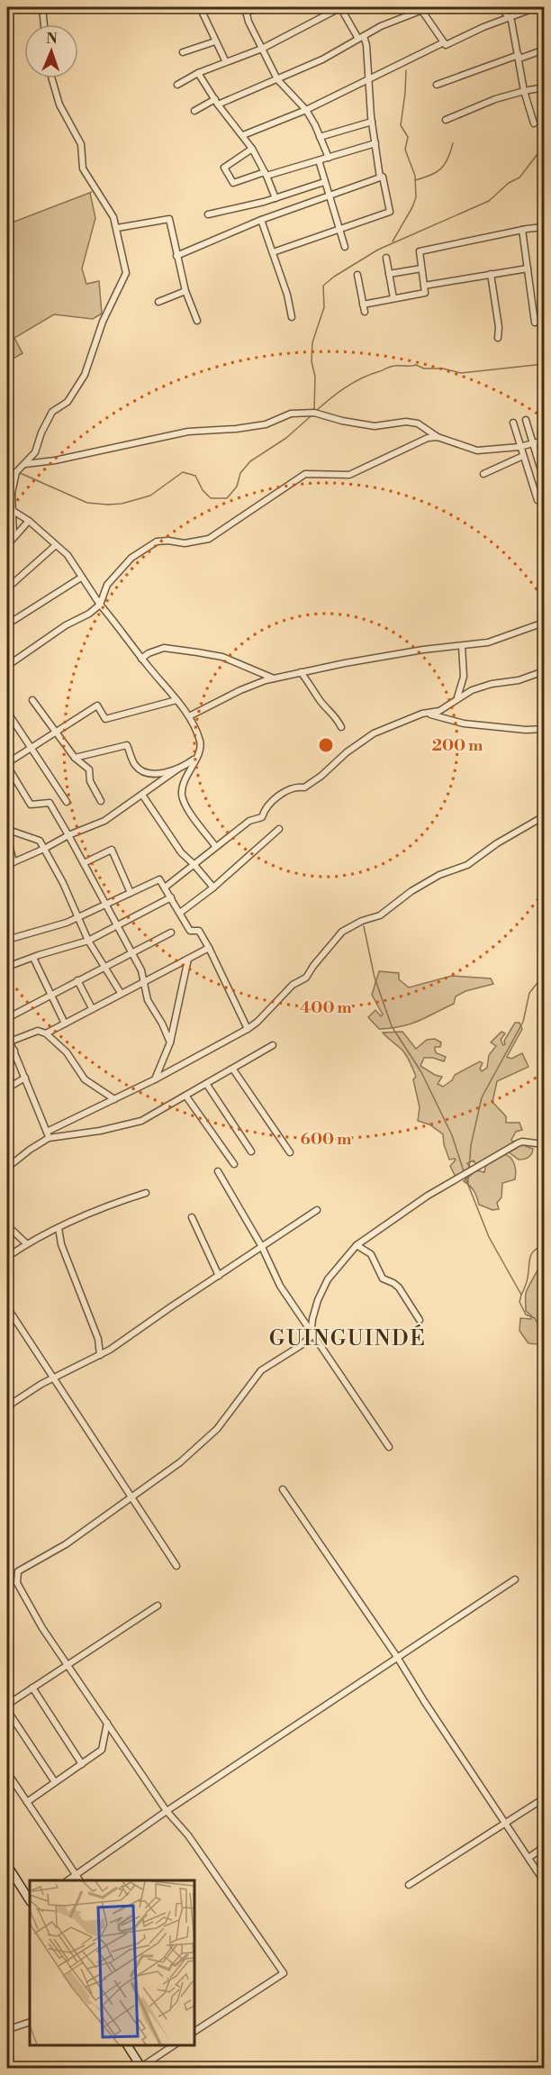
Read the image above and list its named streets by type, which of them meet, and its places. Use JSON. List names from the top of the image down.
{
  "districts": ["GUINGUINDÉ"],
  "north": "top",
  "rings": ["200 m", "400 m", "600 m"]
}
